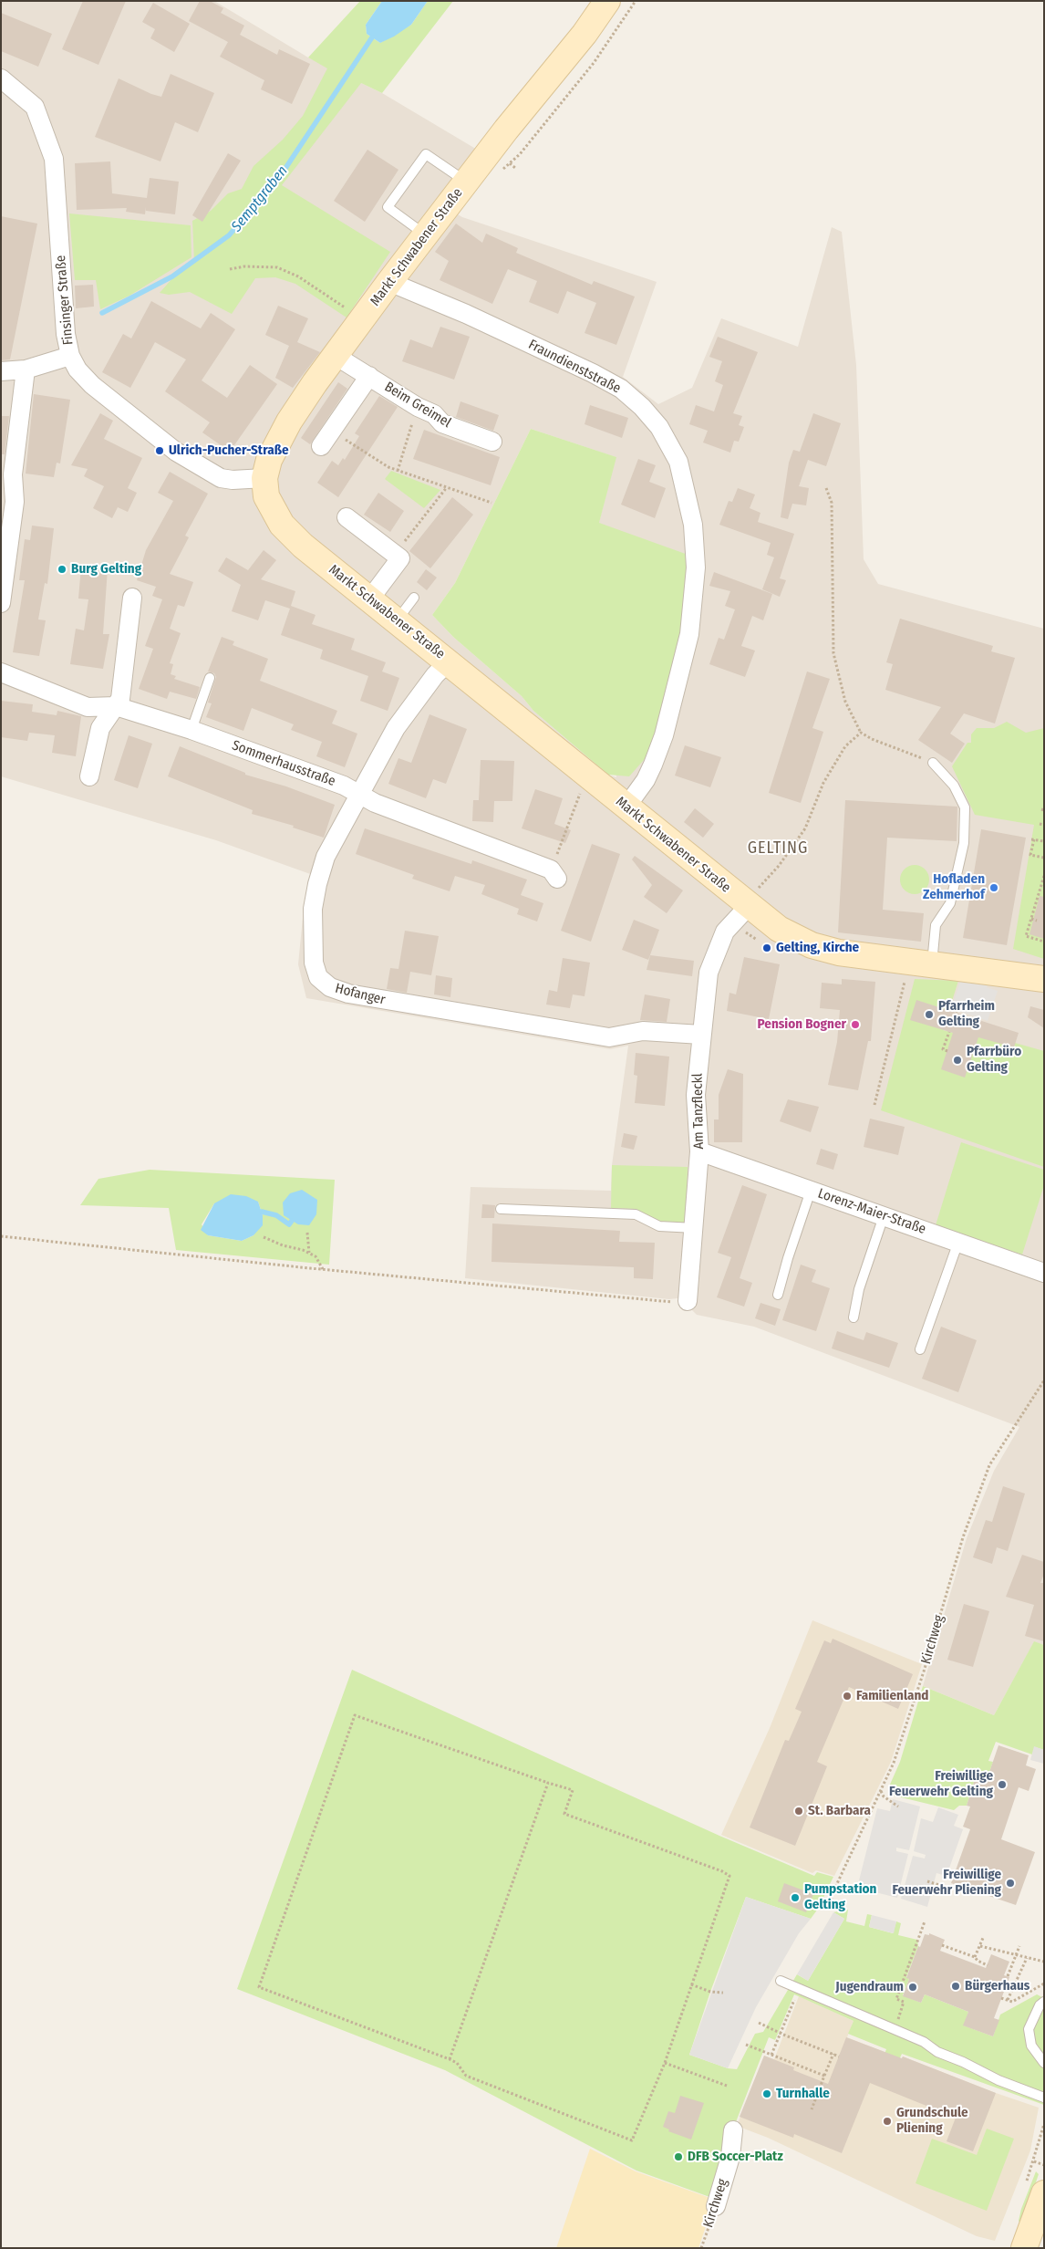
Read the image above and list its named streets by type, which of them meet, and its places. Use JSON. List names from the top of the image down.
{
  "streets": {
    "main road": ["Markt Schwabener Straße"],
    "street": [
      "Finsinger Straße",
      "Fraundienststraße",
      "Beim Greimel",
      "Sommerhausstraße",
      "Hofanger",
      "Am Tanzfleckl",
      "Lorenz-Maier-Straße",
      "Kirchweg"
    ]
  },
  "crossings": [
    ["Markt Schwabener Straße", "Finsinger Straße"],
    ["Markt Schwabener Straße", "Fraundienststraße"],
    ["Markt Schwabener Straße", "Beim Greimel"],
    ["Markt Schwabener Straße", "Hofanger"],
    ["Markt Schwabener Straße", "Am Tanzfleckl"],
    ["Sommerhausstraße", "Hofanger"],
    ["Hofanger", "Am Tanzfleckl"],
    ["Am Tanzfleckl", "Lorenz-Maier-Straße"]
  ],
  "districts": ["GELTING"],
  "water": ["Semptgraben"],
  "places": [
    "Ulrich-Pucher-Straße",
    "Burg Gelting",
    "Hofladen Zehmerhof",
    "Gelting, Kirche",
    "Pfarrheim Gelting",
    "Pension Bogner",
    "Pfarrbüro Gelting",
    "Familienland",
    "Freiwillige Feuerwehr Gelting",
    "St. Barbara",
    "Freiwillige Feuerwehr Pliening",
    "Pumpstation Gelting",
    "Bürgerhaus",
    "Jugendraum",
    "Turnhalle",
    "Grundschule Pliening",
    "DFB Soccer-Platz"
  ]
}
